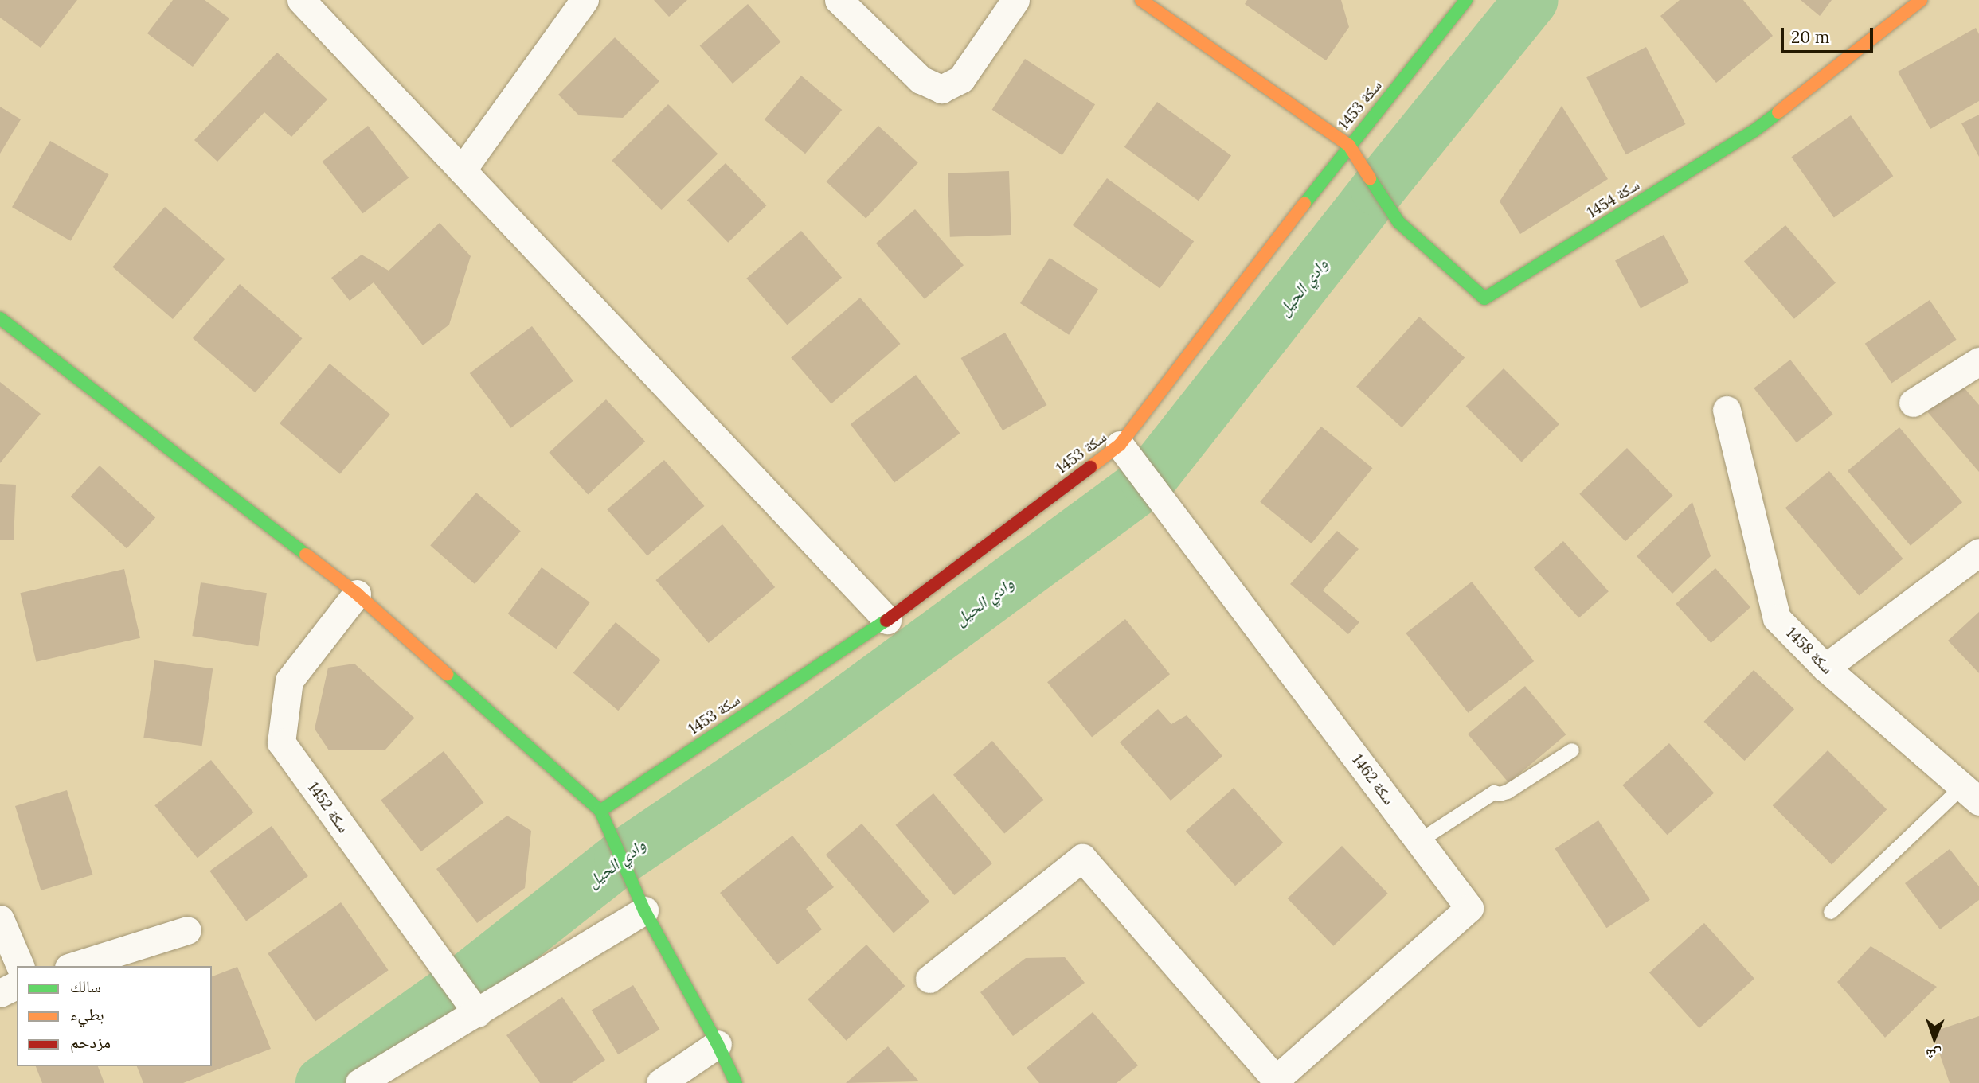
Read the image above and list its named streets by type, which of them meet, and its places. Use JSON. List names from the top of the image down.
{
  "streets": {
    "street": [
      "سكة 1453",
      "سكة 1454",
      "سكة 1458",
      "سكة 1462",
      "سكة 1452"
    ]
  },
  "crossings": [
    ["سكة 1453", "سكة 1454"],
    ["سكة 1453", "سكة 1462"]
  ],
  "water": ["وادي الحيل"],
  "legend": ["سالك", "بطيء", "مزدحم"],
  "scale_bar": "20 m",
  "north": "bottom"
}
